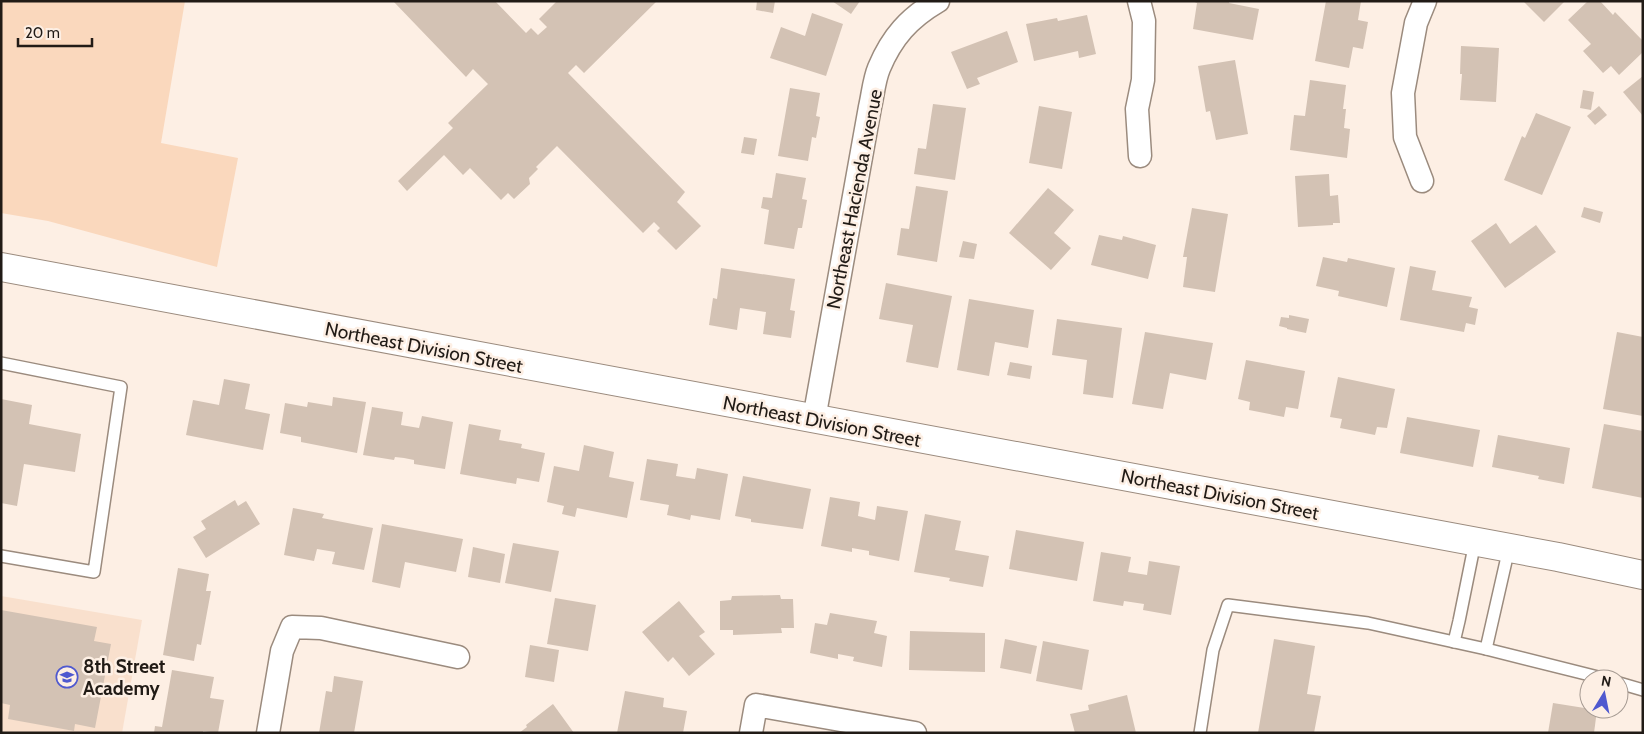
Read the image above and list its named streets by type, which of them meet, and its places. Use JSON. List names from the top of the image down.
{
  "streets": {
    "street": ["Northeast Hacienda Avenue", "Northeast Division Street"]
  },
  "crossings": [
    ["Northeast Hacienda Avenue", "Northeast Division Street"]
  ],
  "places": {
    "school or university": ["8th Street Academy"]
  },
  "scale_bar": "20 m",
  "north": "top"
}
